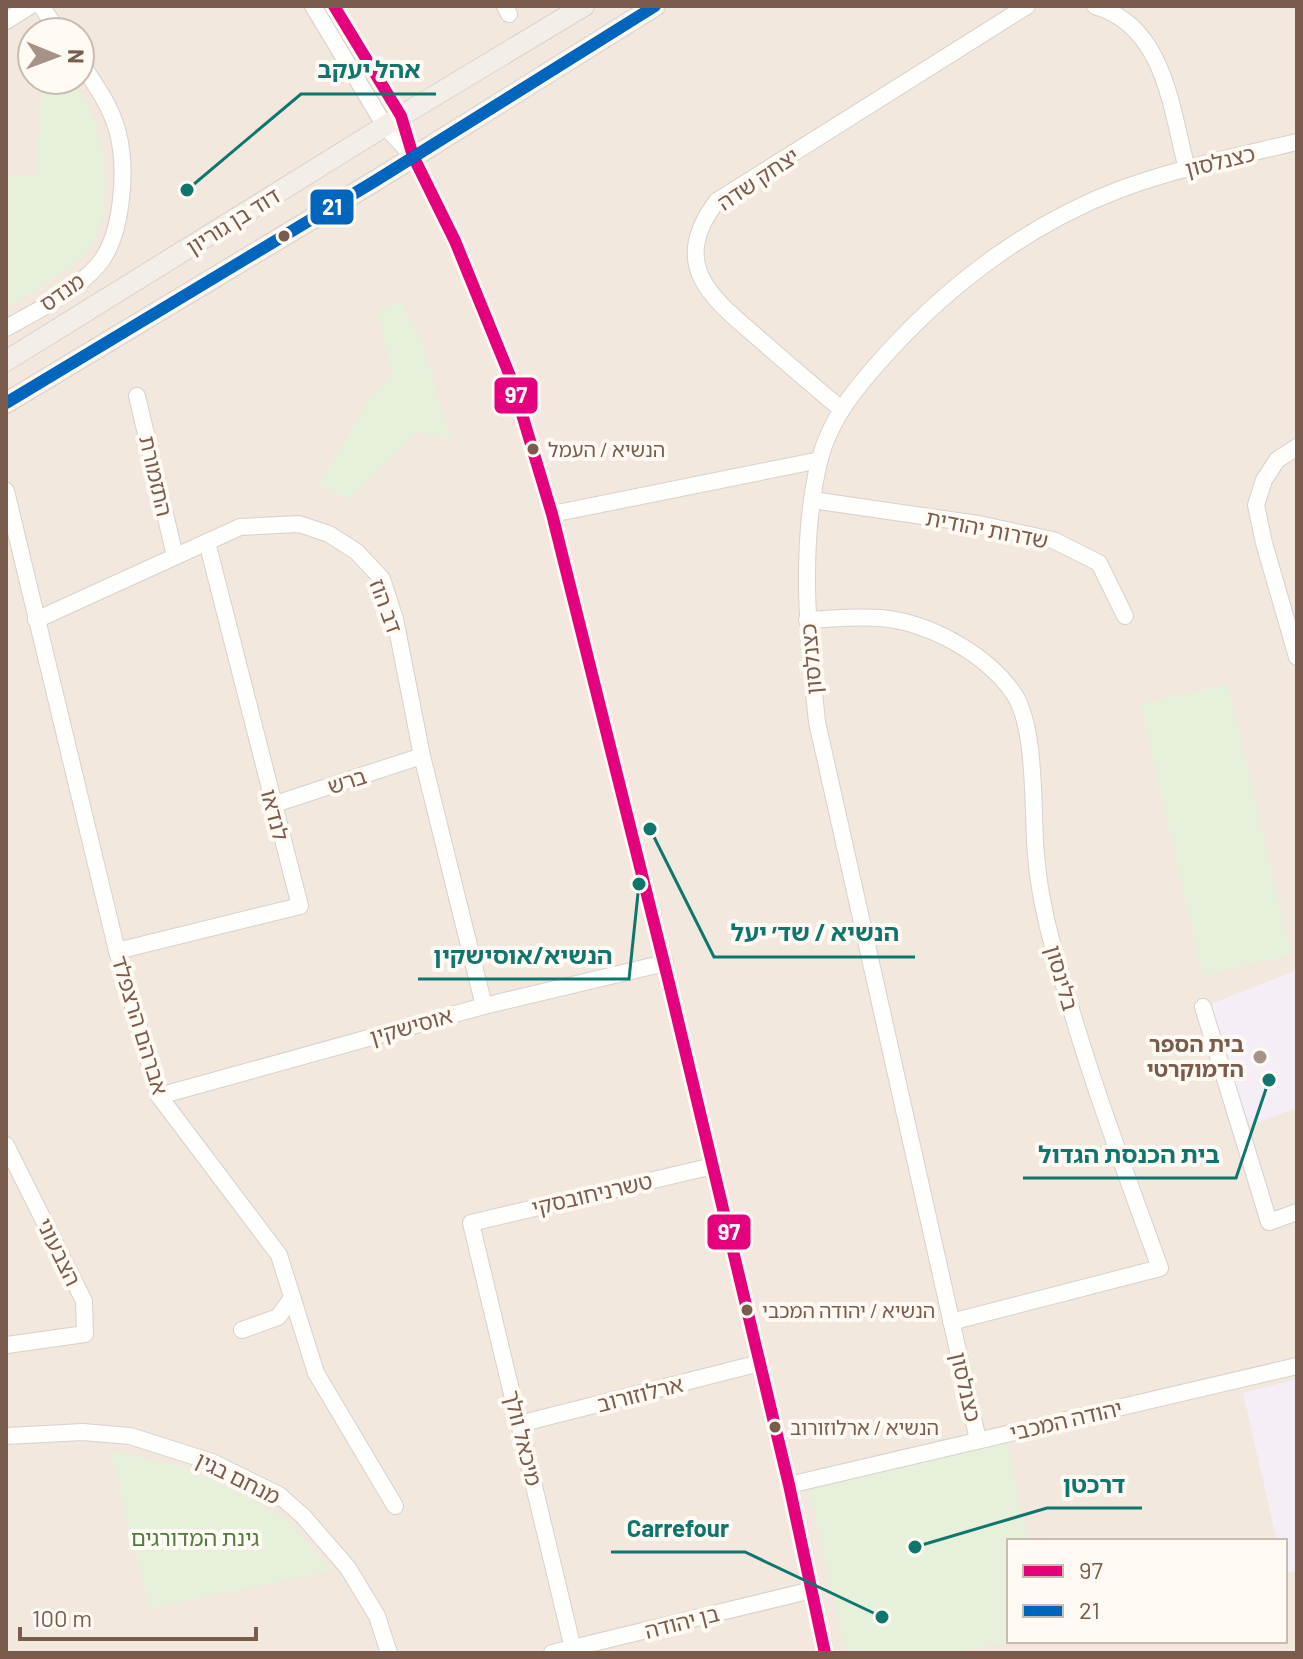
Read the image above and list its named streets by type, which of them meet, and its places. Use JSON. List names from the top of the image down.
{
  "streets": {
    "main road": ["דוד בן גוריון"],
    "street": [
      "כצנלסון",
      "יצחק שדה",
      "מנדס",
      "התזמורת",
      "שדרות יהודית",
      "דב הוז",
      "ברש",
      "לנדאו",
      "בלינסון",
      "אברהם הרצפלד",
      "אוסישקין",
      "טשרניחובסקי",
      "הצבעוני",
      "ארלוזורוב",
      "יהודה המכבי",
      "מיכאל וולך",
      "מנחם בגין",
      "בן יהודה"
    ]
  },
  "crossings": [
    ["כצנלסון", "יצחק שדה"],
    ["כצנלסון", "שדרות יהודית"],
    ["כצנלסון", "בלינסון"],
    ["כצנלסון", "יהודה המכבי"],
    ["התזמורת", "דב הוז"],
    ["דב הוז", "ברש"],
    ["דב הוז", "לנדאו"],
    ["דב הוז", "אברהם הרצפלד"],
    ["דב הוז", "אוסישקין"],
    ["ברש", "לנדאו"],
    ["לנדאו", "אברהם הרצפלד"],
    ["אברהם הרצפלד", "אוסישקין"],
    ["טשרניחובסקי", "מיכאל וולך"],
    ["ארלוזורוב", "מיכאל וולך"],
    ["מיכאל וולך", "בן יהודה"]
  ],
  "parks": ["גינת המדורגים"],
  "places": [
    "אהל יעקב",
    "הנשיא / העמל",
    "הנשיא / שד׳ יעל",
    "הנשיא/אוסישקין",
    "בית הספר הדמוקרטי",
    "בית הכנסת הגדול",
    "הנשיא / יהודה המכבי",
    "הנשיא / ארלוזורוב",
    "דרכטן",
    "Carrefour"
  ],
  "lines": ["transit line 97", "transit line 21"],
  "legend": ["97", "21"],
  "scale_bar": "100 m",
  "north": "right"
}
